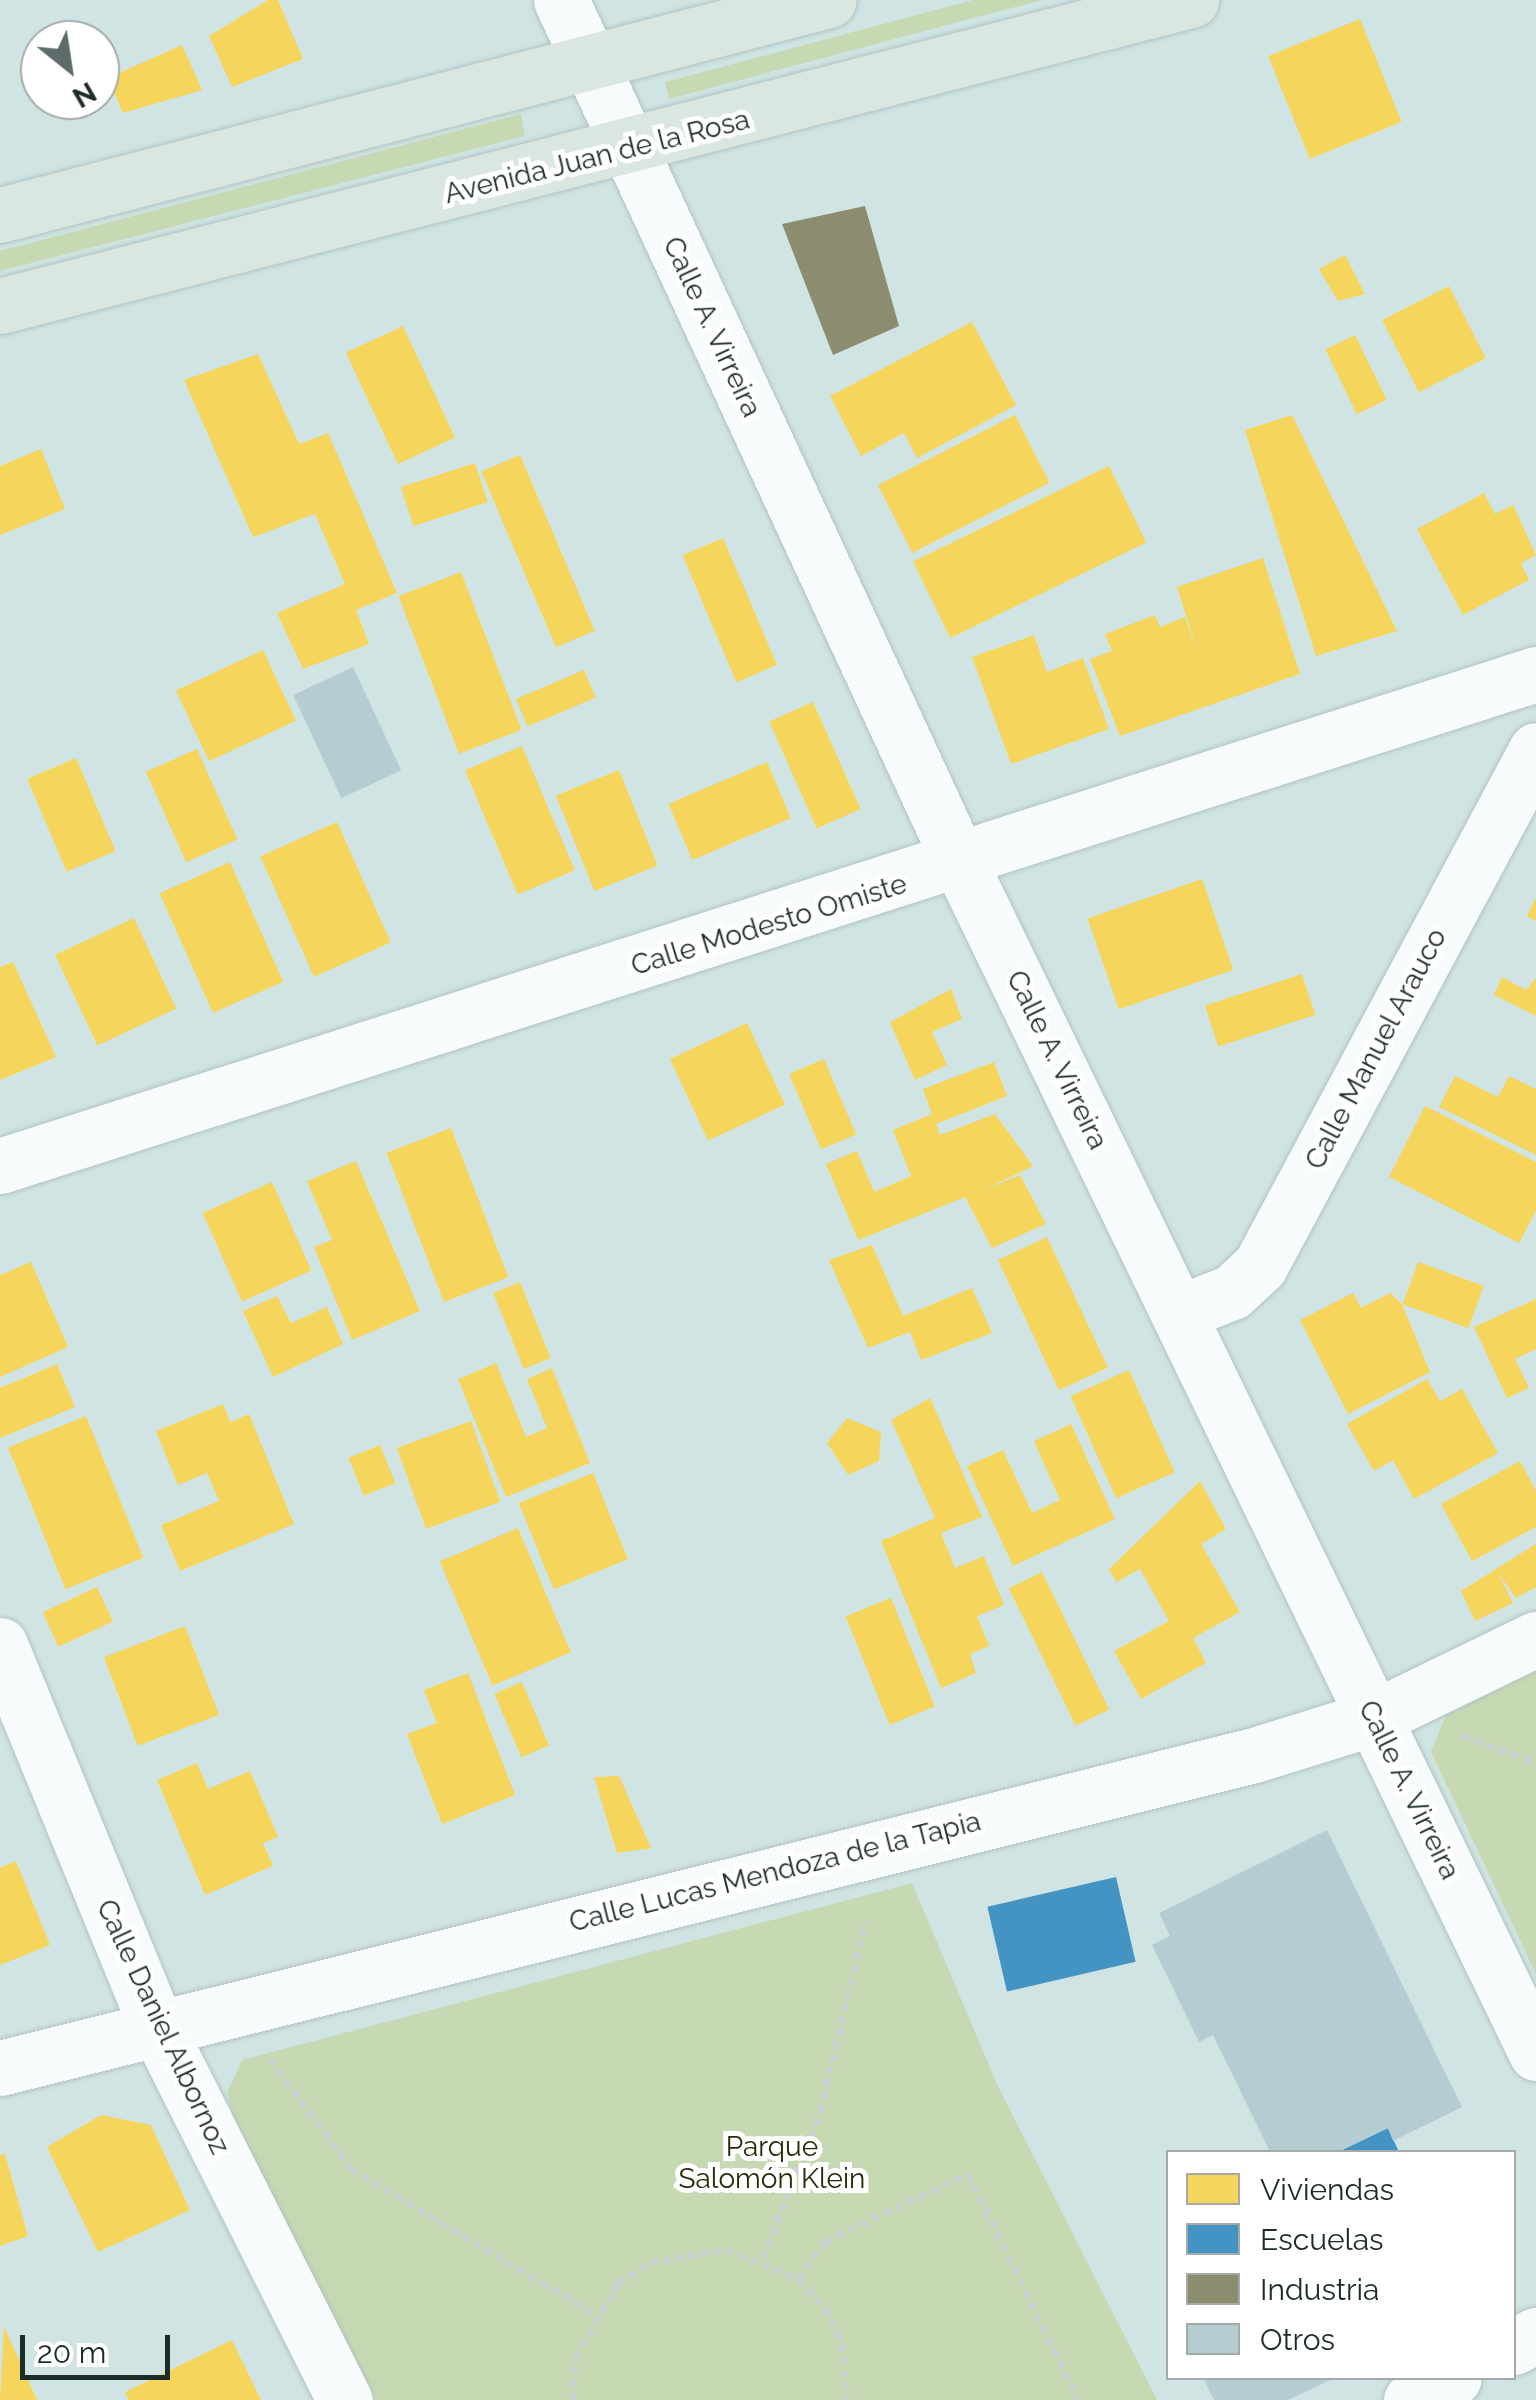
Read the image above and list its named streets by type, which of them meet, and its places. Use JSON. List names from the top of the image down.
{
  "streets": {
    "main road": ["Avenida Juan de la Rosa"],
    "street": [
      "Calle A. Virreira",
      "Calle Modesto Omiste",
      "Calle Manuel Arauco",
      "Calle Lucas Mendoza de la Tapia",
      "Calle Daniel Albornoz"
    ]
  },
  "crossings": [
    ["Avenida Juan de la Rosa", "Calle A. Virreira"],
    ["Calle A. Virreira", "Calle Modesto Omiste"],
    ["Calle A. Virreira", "Calle Manuel Arauco"],
    ["Calle A. Virreira", "Calle Lucas Mendoza de la Tapia"],
    ["Calle Lucas Mendoza de la Tapia", "Calle Daniel Albornoz"]
  ],
  "parks": ["Parque Salomón Klein"],
  "legend": [
    "Viviendas",
    "Escuelas",
    "Industria",
    "Otros"
  ],
  "scale_bar": "20 m",
  "north": "bottom right"
}
